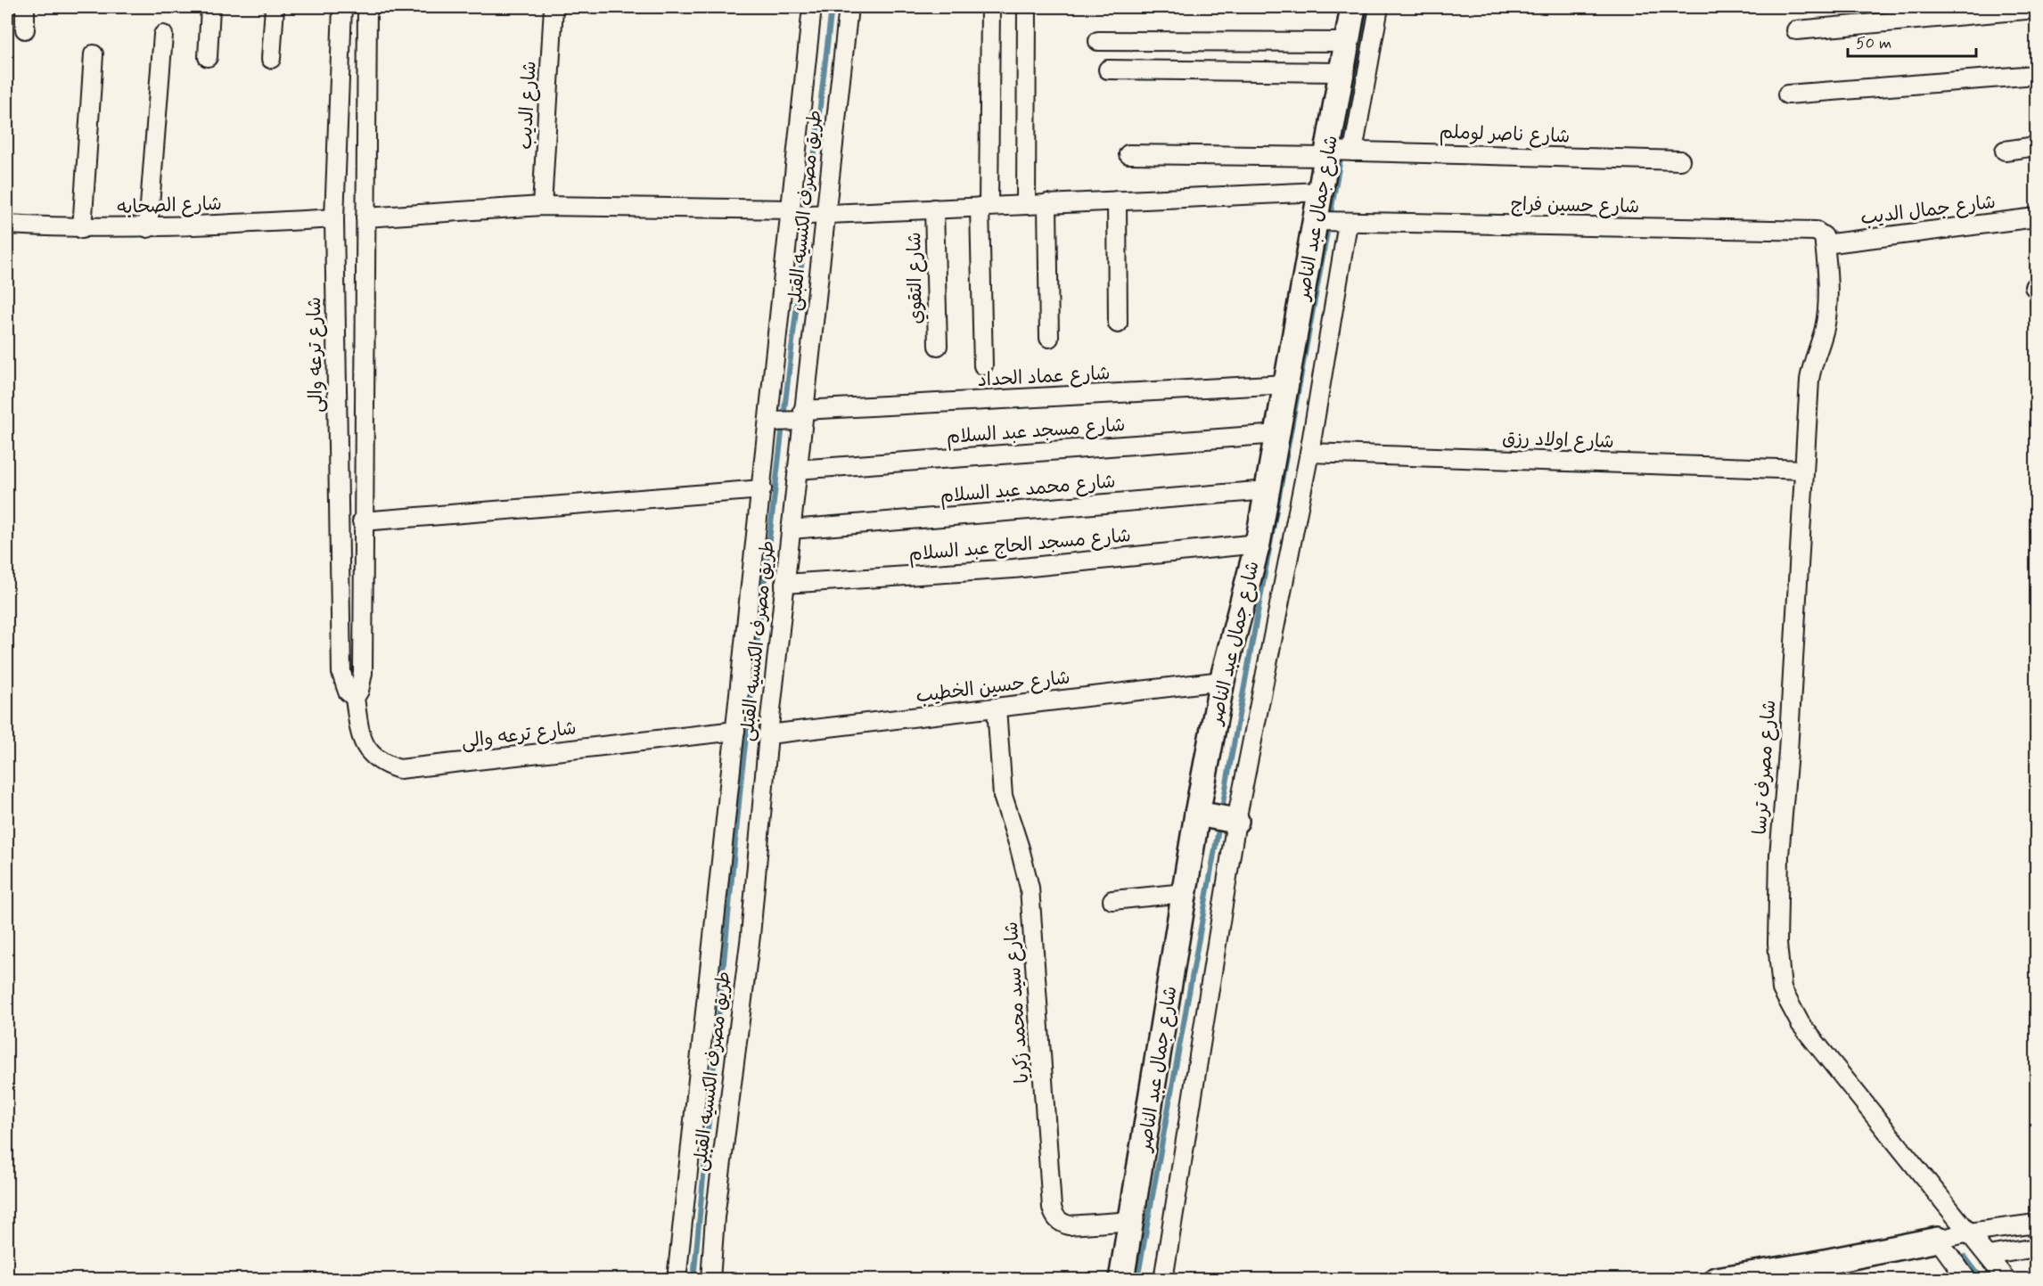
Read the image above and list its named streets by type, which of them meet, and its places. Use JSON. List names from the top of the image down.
{
  "streets": {
    "street": [
      "شارع الديب",
      "شارع ناصر لوملم",
      "شارع الصحابه",
      "شارع حسين فراج",
      "شارع جمال الديب",
      "طريق مصرف الكنسيه القبلى",
      "شارع جمال عبد الناصر",
      "شارع التقوي",
      "شارع ترعه والى",
      "شارع عماد الحداد",
      "شارع مسجد عبد السلام",
      "شارع اولاد رزق",
      "شارع محمد عبد السلام",
      "شارع مسجد الحاج عبد السلام",
      "شارع حسين الخطيب",
      "شارع مصرف ترسا",
      "شارع سيد محمد زكريا"
    ]
  },
  "crossings": [
    ["شارع ناصر لوملم", "شارع جمال عبد الناصر"],
    ["شارع الصحابه", "شارع ترعه والى"],
    ["شارع حسين فراج", "شارع جمال الديب"],
    ["شارع حسين فراج", "شارع جمال عبد الناصر"],
    ["شارع حسين فراج", "شارع مصرف ترسا"],
    ["شارع جمال الديب", "شارع مصرف ترسا"],
    ["طريق مصرف الكنسيه القبلى", "شارع ترعه والى"],
    ["طريق مصرف الكنسيه القبلى", "شارع عماد الحداد"],
    ["طريق مصرف الكنسيه القبلى", "شارع مسجد عبد السلام"],
    ["طريق مصرف الكنسيه القبلى", "شارع محمد عبد السلام"],
    ["طريق مصرف الكنسيه القبلى", "شارع مسجد الحاج عبد السلام"],
    ["طريق مصرف الكنسيه القبلى", "شارع حسين الخطيب"],
    ["شارع جمال عبد الناصر", "شارع عماد الحداد"],
    ["شارع جمال عبد الناصر", "شارع مسجد عبد السلام"],
    ["شارع جمال عبد الناصر", "شارع اولاد رزق"],
    ["شارع جمال عبد الناصر", "شارع محمد عبد السلام"],
    ["شارع جمال عبد الناصر", "شارع مسجد الحاج عبد السلام"],
    ["شارع جمال عبد الناصر", "شارع حسين الخطيب"],
    ["شارع جمال عبد الناصر", "شارع سيد محمد زكريا"],
    ["شارع اولاد رزق", "شارع مصرف ترسا"],
    ["شارع حسين الخطيب", "شارع سيد محمد زكريا"]
  ],
  "scale_bar": "50 m"
}
